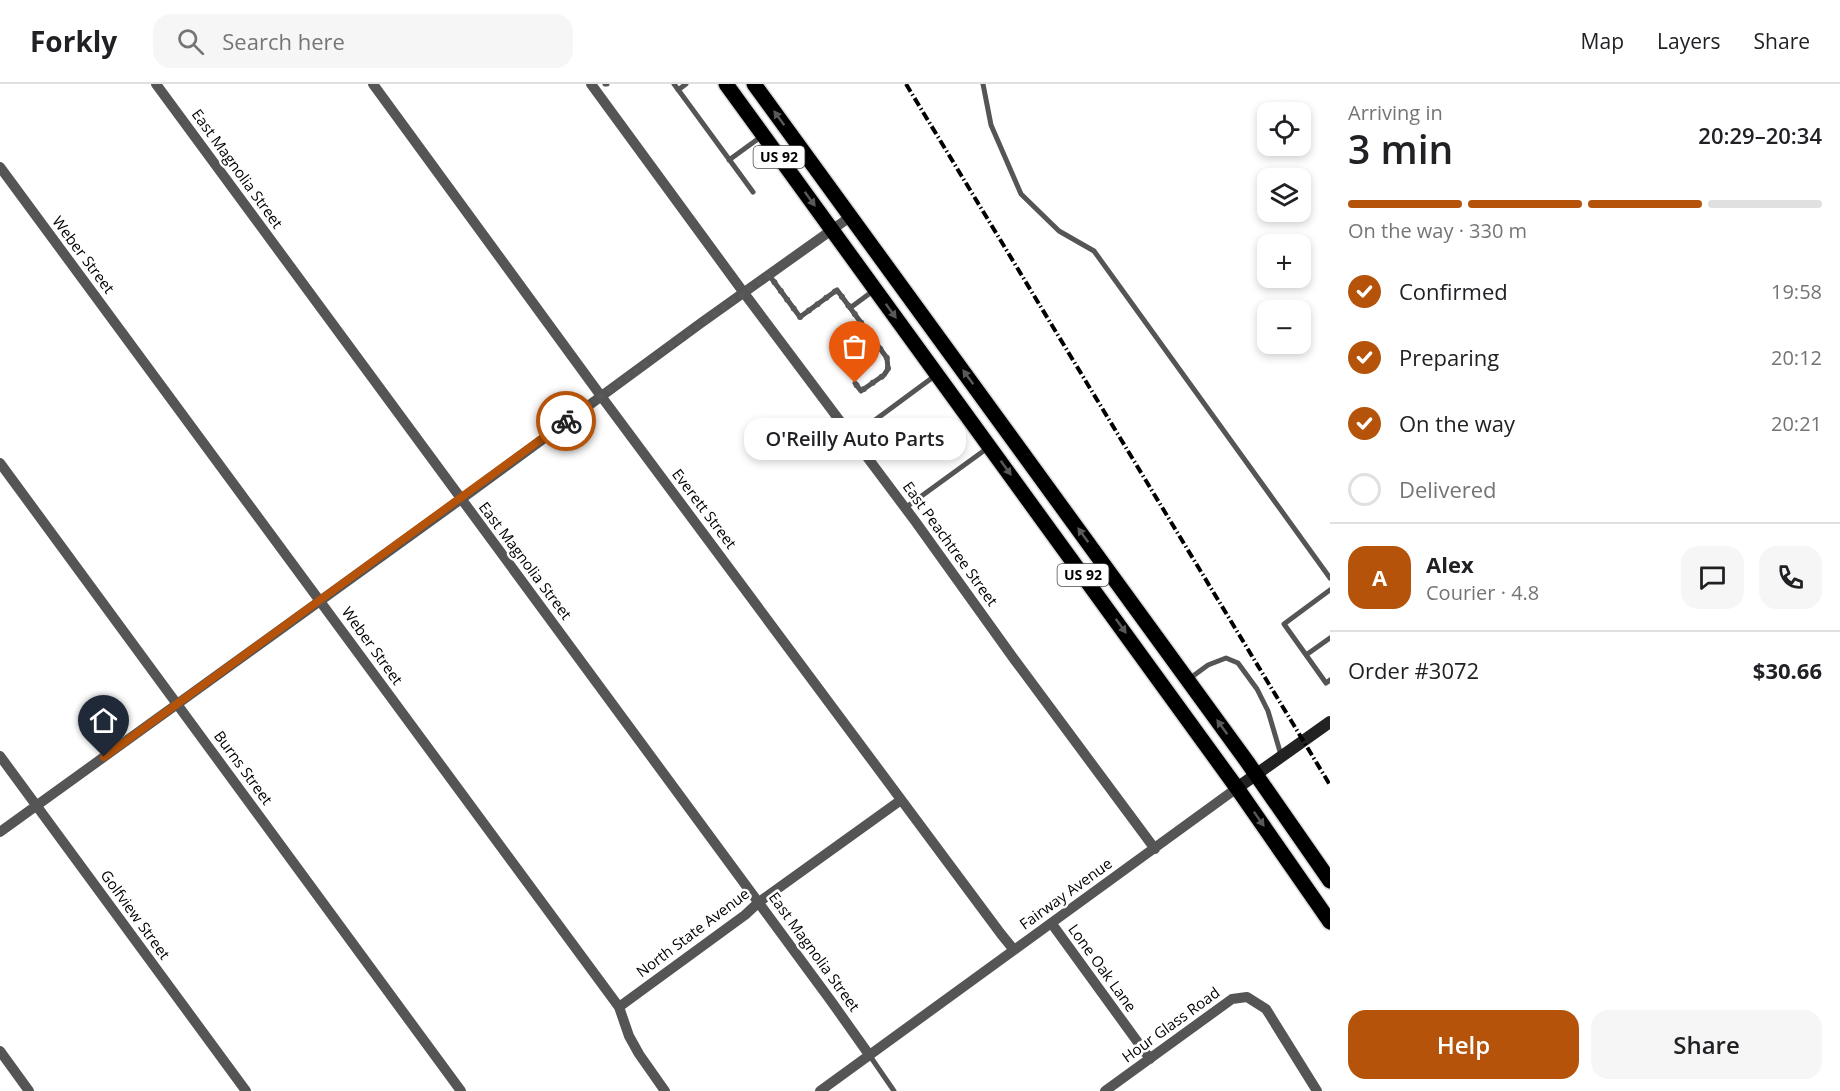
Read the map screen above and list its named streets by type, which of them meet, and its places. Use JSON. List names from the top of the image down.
{
  "streets": {
    "main road": ["US 92"],
    "street": [
      "East Magnolia Street",
      "Weber Street",
      "Everett Street",
      "East Peachtree Street",
      "Burns Street",
      "Fairway Avenue",
      "Golfview Street",
      "North State Avenue",
      "Lone Oak Lane",
      "Hour Glass Road"
    ]
  },
  "crossings": [
    ["US 92", "Fairway Avenue"],
    ["East Magnolia Street", "Fairway Avenue"],
    ["East Magnolia Street", "North State Avenue"],
    ["Weber Street", "North State Avenue"],
    ["Everett Street", "Fairway Avenue"],
    ["Everett Street", "North State Avenue"],
    ["East Peachtree Street", "Fairway Avenue"],
    ["Fairway Avenue", "Lone Oak Lane"],
    ["Lone Oak Lane", "Hour Glass Road"]
  ],
  "places": ["O'Reilly Auto Parts"],
  "page": {
    "header": "Forkly",
    "search": "Search here",
    "nav": ["Map", "Layers", "Share"],
    "heading": ["3 min", "Arriving in", "20:29–20:34"],
    "panel": [
      "Alex",
      "Courier · 4.8",
      "Order #3072",
      "$30.66"
    ],
    "map_buttons": ["+", "−"],
    "bar": "On the way · 330 m",
    "list": [
      ["Confirmed", "19:58"],
      ["Preparing", "20:12"],
      ["On the way", "20:21"],
      "Delivered"
    ],
    "bubble": "O'Reilly Auto Parts",
    "round": "A",
    "buttons": ["Help", "Share"]
  }
}
